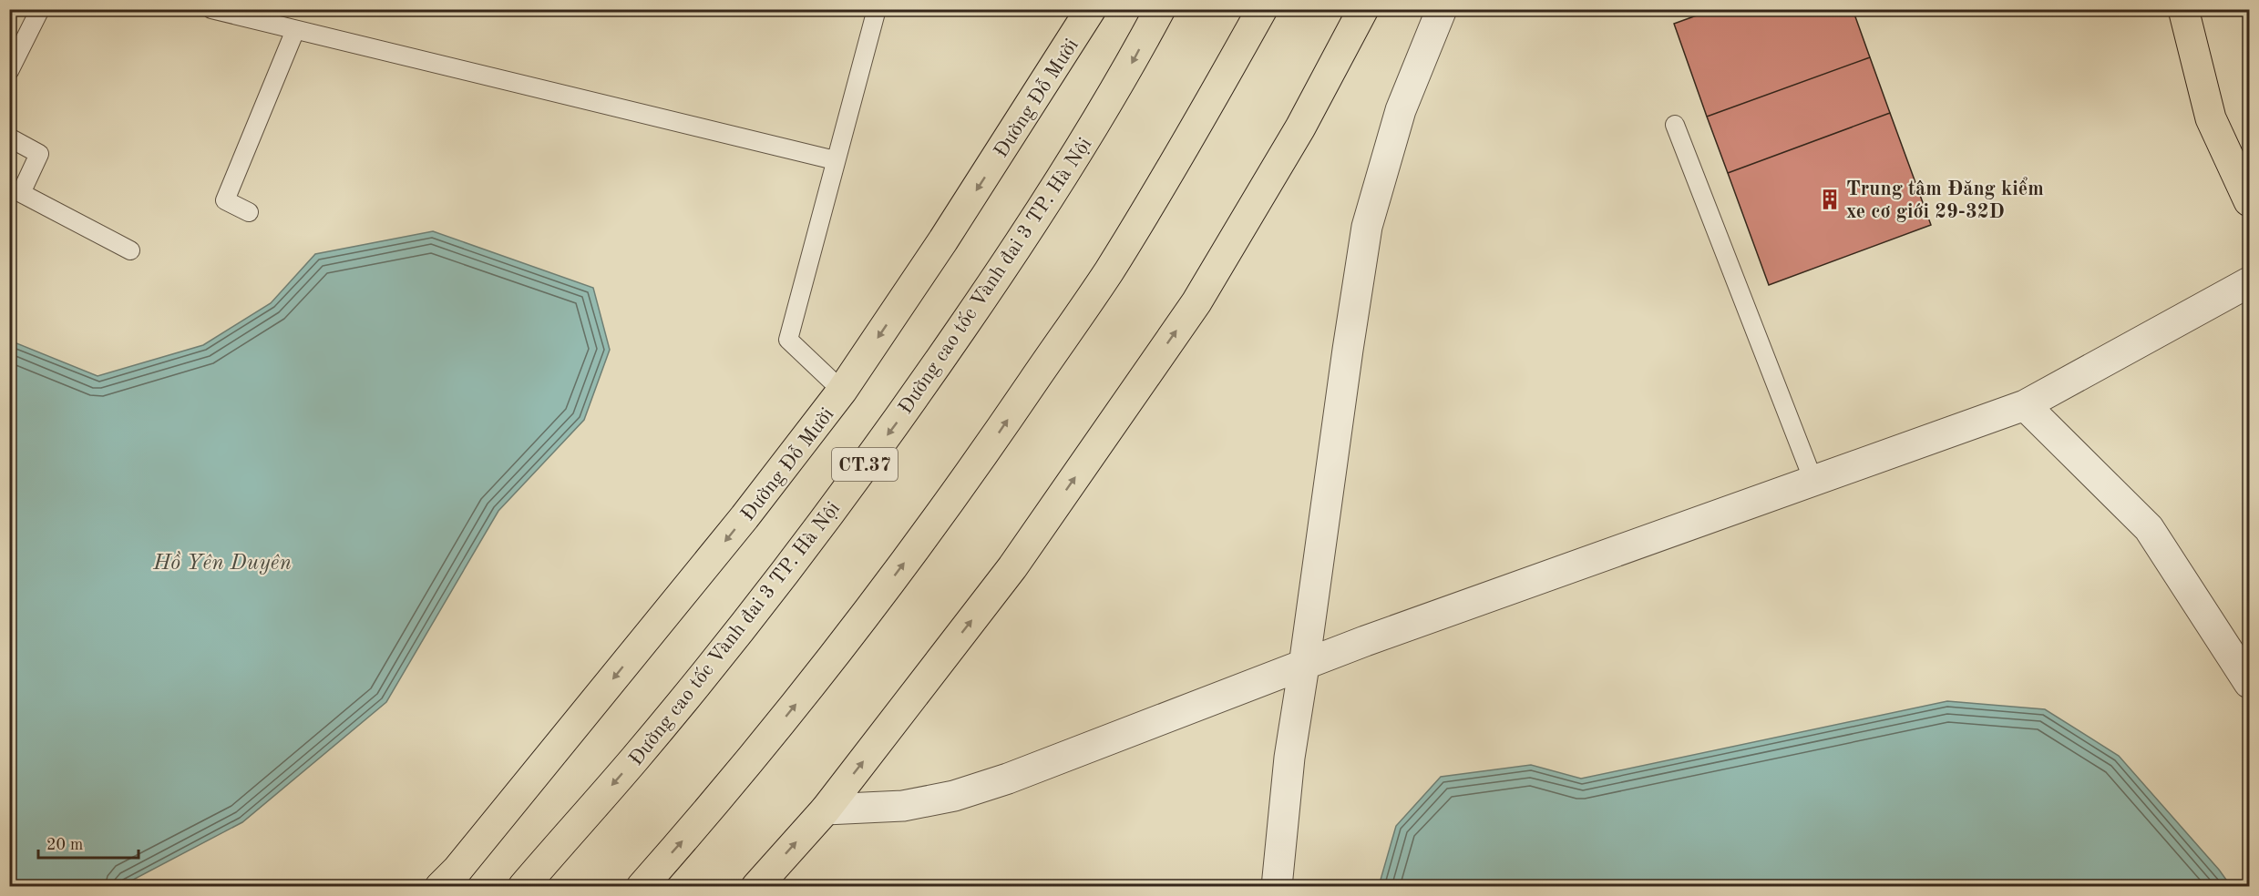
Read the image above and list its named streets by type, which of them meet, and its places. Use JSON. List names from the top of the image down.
{
  "streets": {
    "main road": ["Đường Đỗ Mười", "Đường cao tốc Vành đai 3 TP. Hà Nội", "CT.37"]
  },
  "water": ["Hồ Yên Duyên"],
  "places": {
    "building": ["Trung tâm Đăng kiểm xe cơ giới 29-32D"]
  },
  "scale_bar": "20 m"
}
